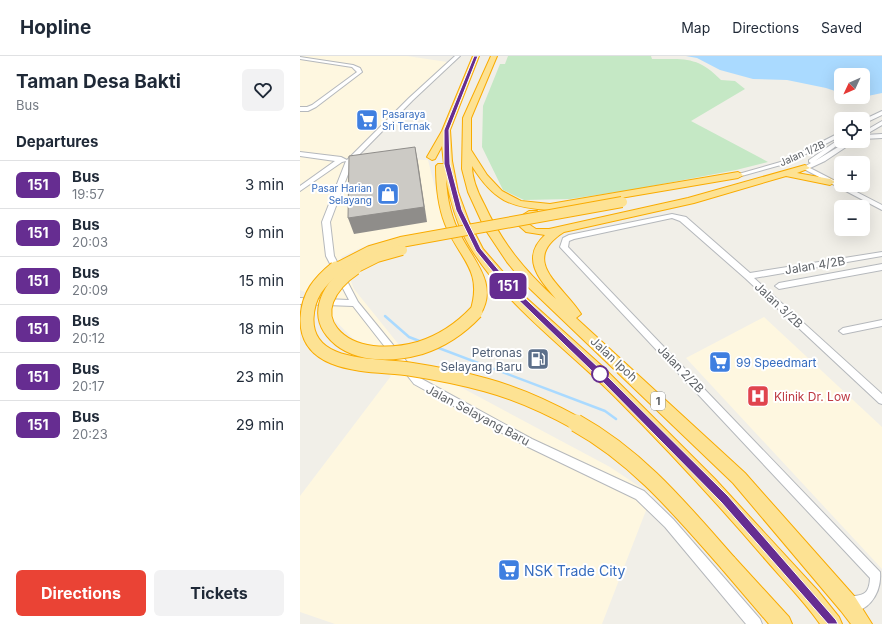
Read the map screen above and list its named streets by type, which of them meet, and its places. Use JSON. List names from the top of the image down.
{
  "streets": {
    "highway": ["Jalan Ipoh", "1"],
    "street": [
      "Jalan 1/2B",
      "Jalan 4/2B",
      "Jalan 3/2B",
      "Jalan 2/2B",
      "Jalan Selayang Baru"
    ]
  },
  "crossings": [
    ["Jalan 4/2B", "Jalan 3/2B"],
    ["Jalan 3/2B", "Jalan 2/2B"]
  ],
  "places": {
    "supermarket": ["Pasaraya Sri Ternak", "99 Speedmart", "NSK Trade City"],
    "shop": ["Pasar Harian Selayang"],
    "fuel station": ["Petronas Selayang Baru"],
    "hospital": ["Klinik Dr. Low"]
  },
  "lines": ["bus line 151"],
  "north": "bottom left",
  "page": {
    "header": "Hopline",
    "nav": ["Map", "Directions", "Saved"],
    "heading": [
      ["Taman Desa Bakti", "Bus"],
      "Departures"
    ],
    "on_map": "151",
    "map_buttons": ["+", "−"],
    "list": [
      {
        "mark": "151",
        "name": "Bus",
        "note": "19:57",
        "value": "3 min"
      },
      {
        "mark": "151",
        "name": "Bus",
        "note": "20:03",
        "value": "9 min"
      },
      {
        "mark": "151",
        "name": "Bus",
        "note": "20:09",
        "value": "15 min"
      },
      {
        "mark": "151",
        "name": "Bus",
        "note": "20:12",
        "value": "18 min"
      },
      {
        "mark": "151",
        "name": "Bus",
        "note": "20:17",
        "value": "23 min"
      },
      {
        "mark": "151",
        "name": "Bus",
        "note": "20:23",
        "value": "29 min"
      }
    ],
    "buttons": ["Directions", "Tickets"]
  }
}
